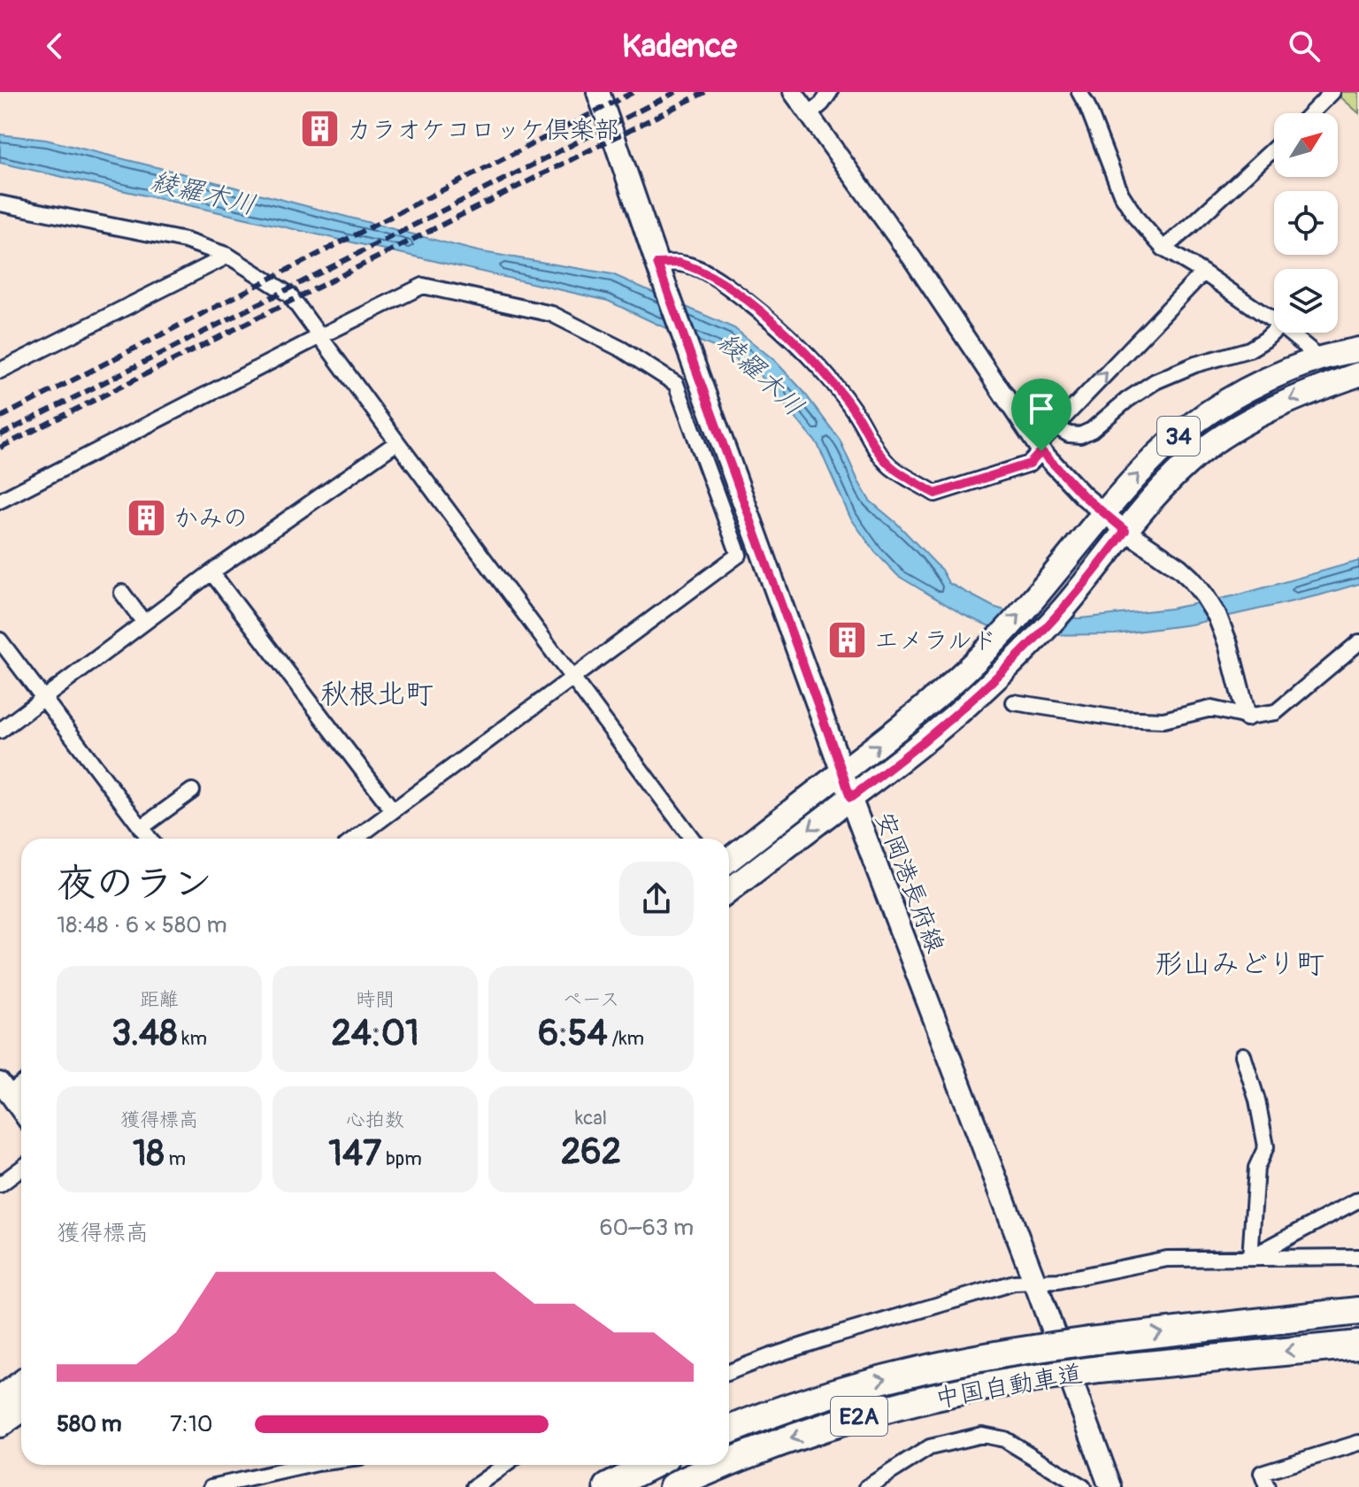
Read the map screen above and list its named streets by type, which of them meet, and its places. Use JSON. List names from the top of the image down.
{
  "streets": {
    "highway": ["中国自動車道", "E2A"],
    "main road": ["34", "安岡港長府線"]
  },
  "crossings": [
    ["34", "安岡港長府線"]
  ],
  "districts": ["秋根北町", "形山みどり町"],
  "water": ["綾羅木川"],
  "places": {
    "building": ["カラオケコロッケ倶楽部", "かみの", "エメラルド"]
  },
  "north": "top right",
  "page": {
    "header": "Kadence",
    "heading": ["夜のラン", "18:48 · 6 × 580 m"],
    "stats": [
      ["距離", "3.48 km"],
      ["時間", "24:01"],
      ["ペース", "6:54 /km"],
      ["獲得標高", "18 m"],
      ["心拍数", "147 bpm"],
      ["kcal", "262"]
    ],
    "chart": ["獲得標高", "60–63 m"],
    "list": [
      {
        "name": "580 m",
        "note": "7:10"
      }
    ]
  }
}
